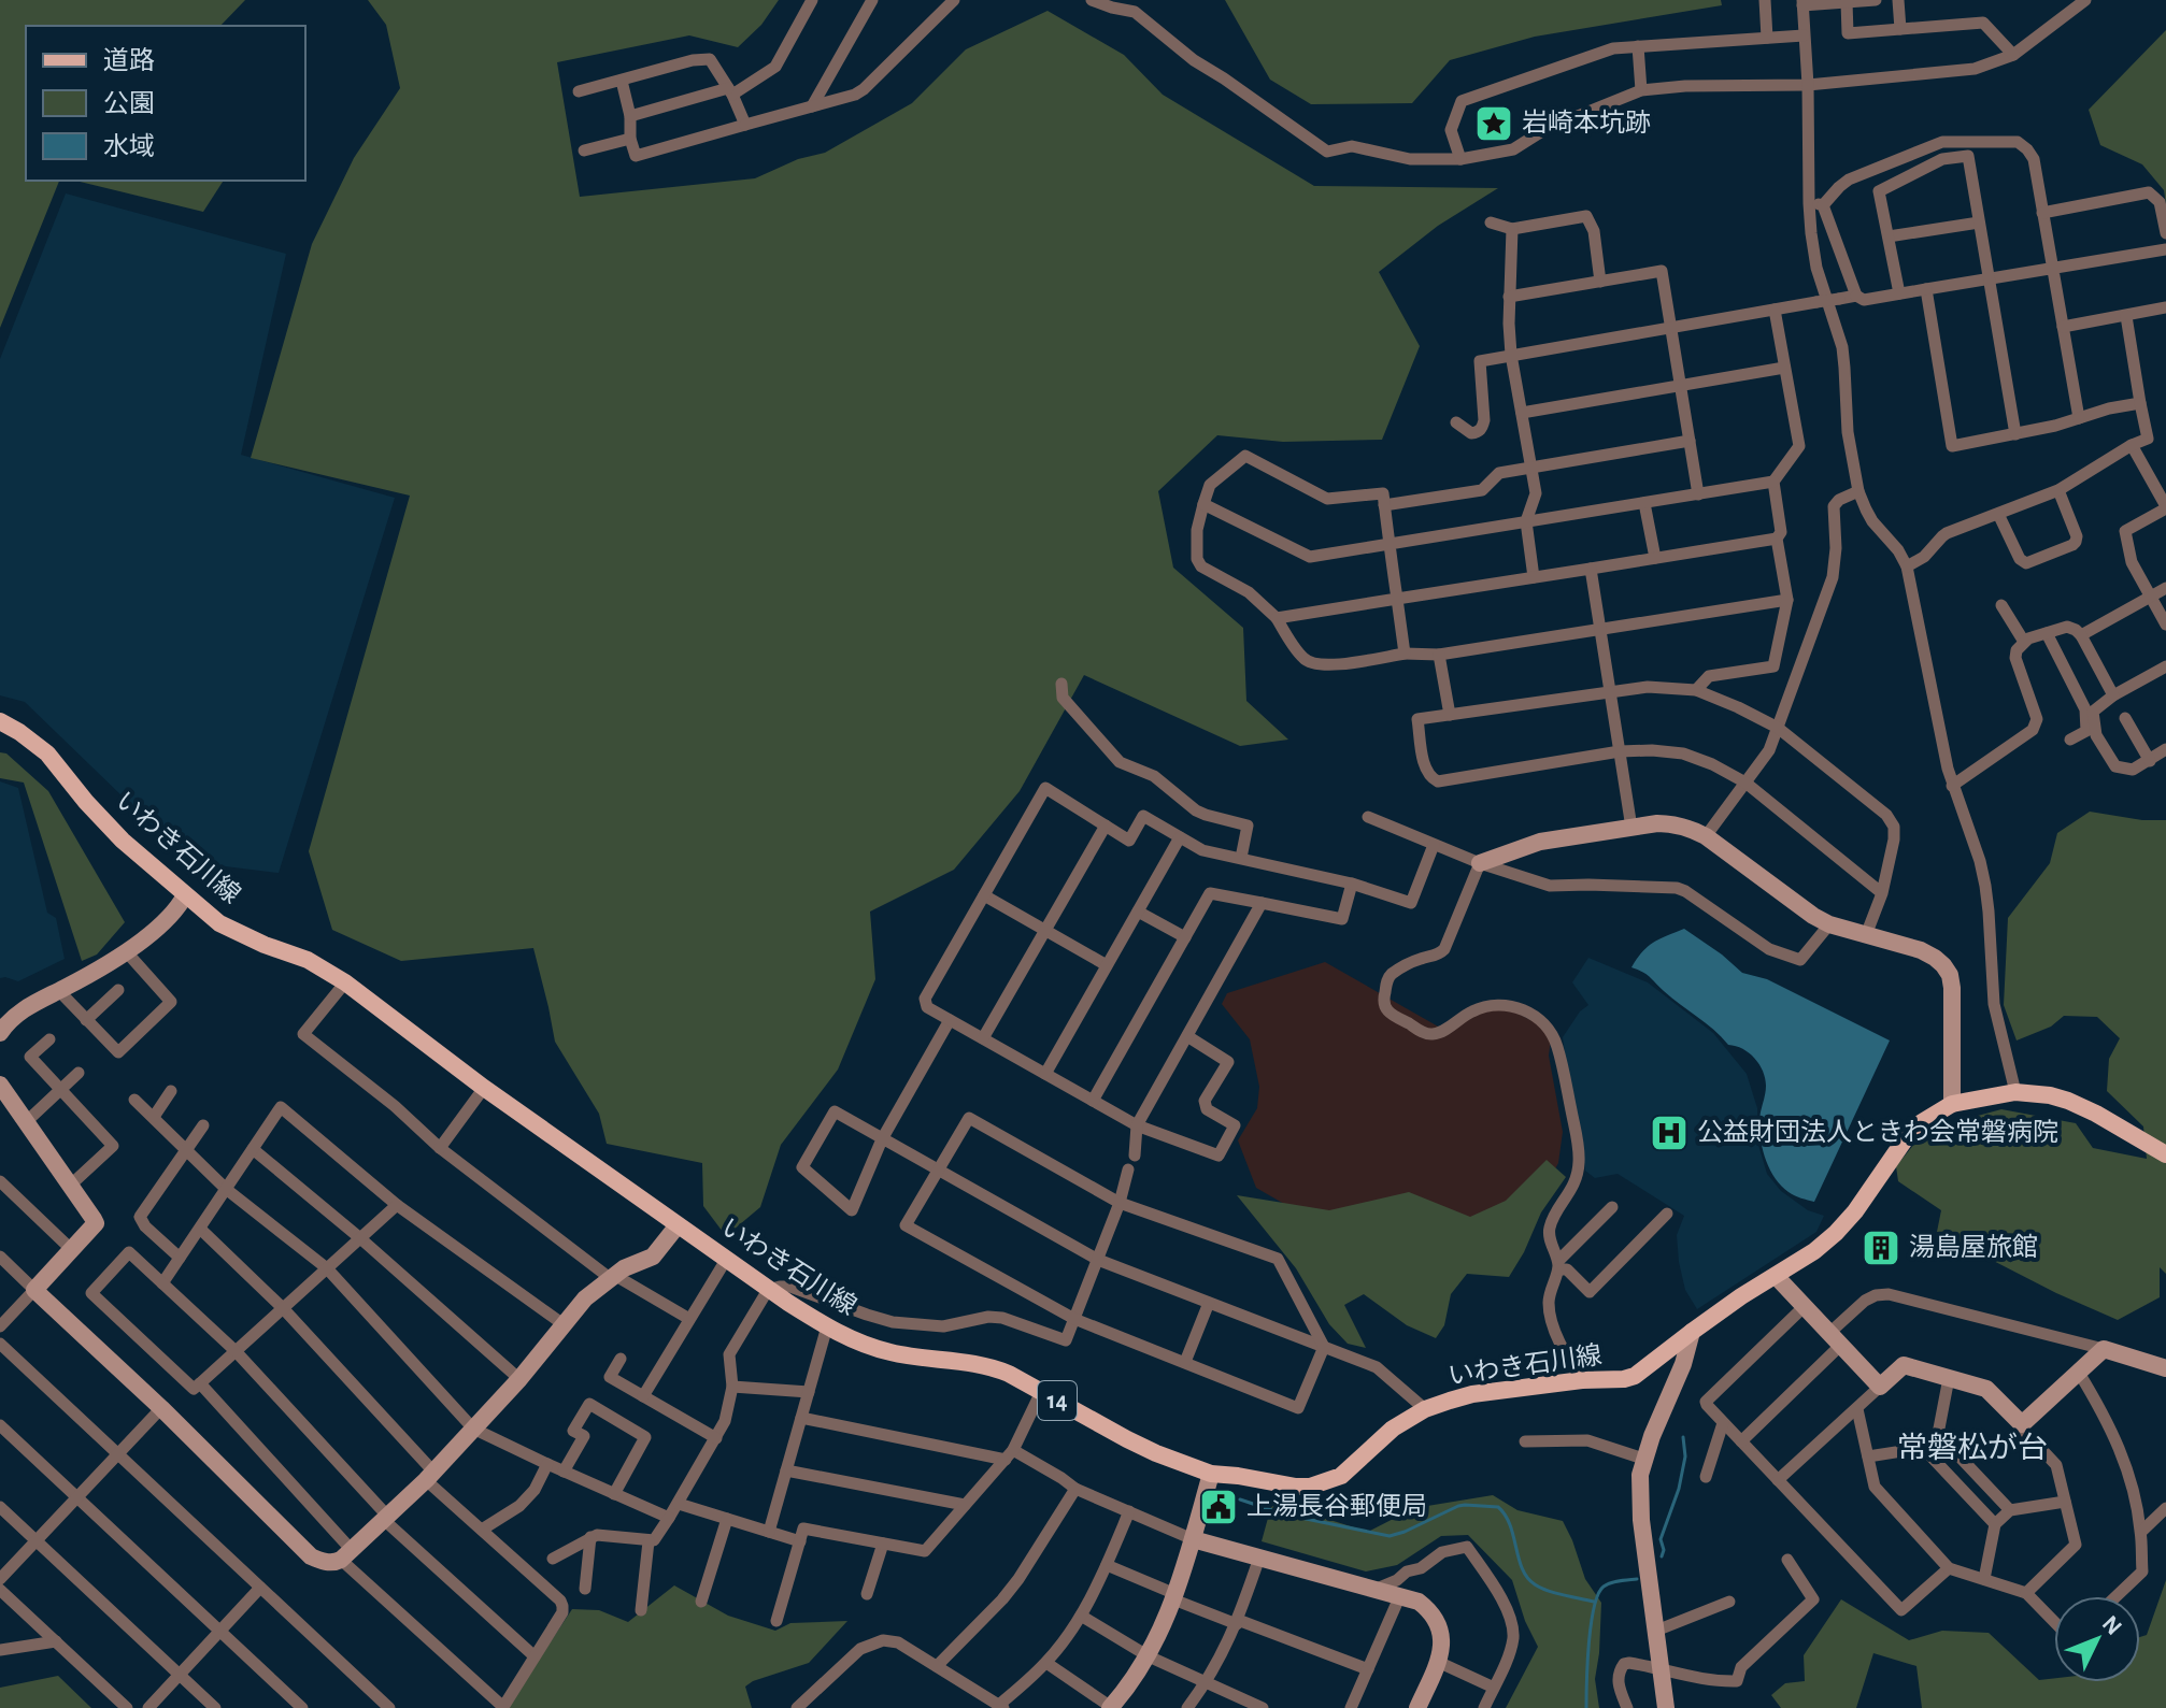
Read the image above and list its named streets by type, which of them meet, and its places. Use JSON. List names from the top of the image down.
{
  "streets": {
    "main road": ["いわき石川線", "14"]
  },
  "districts": ["常磐松が台"],
  "places": {
    "place": ["岩崎本坑跡"],
    "hospital": ["公益財団法人ときわ会常磐病院"],
    "building": ["湯島屋旅館"],
    "public building": ["上湯長谷郵便局"]
  },
  "legend": ["道路", "公園", "水域"],
  "north": "top right"
}
